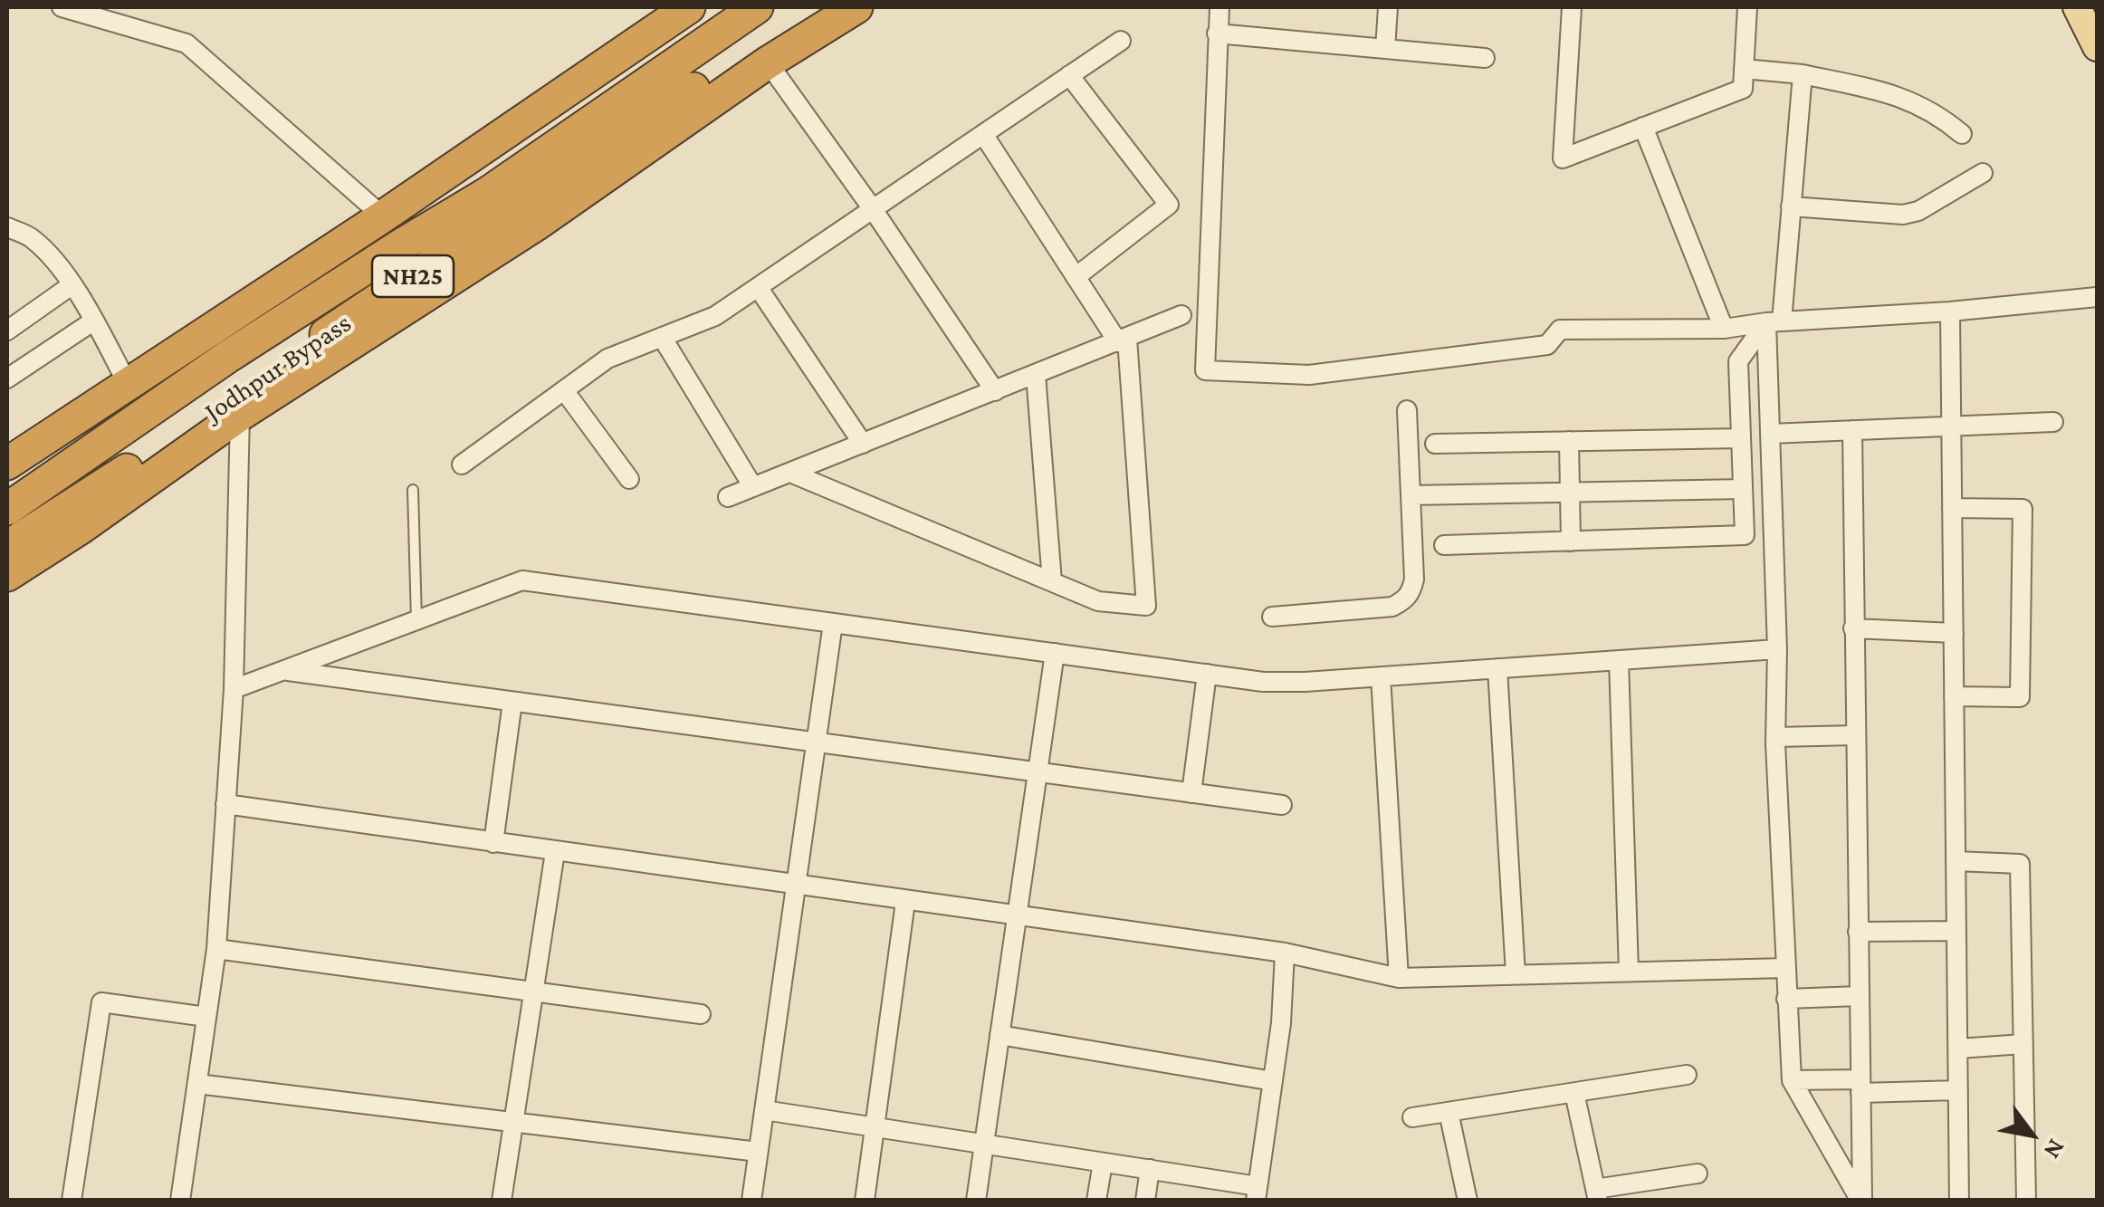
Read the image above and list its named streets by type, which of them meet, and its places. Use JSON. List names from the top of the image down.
{
  "streets": {
    "highway": ["NH25", "Jodhpur Bypass"]
  },
  "north": "bottom right"
}
